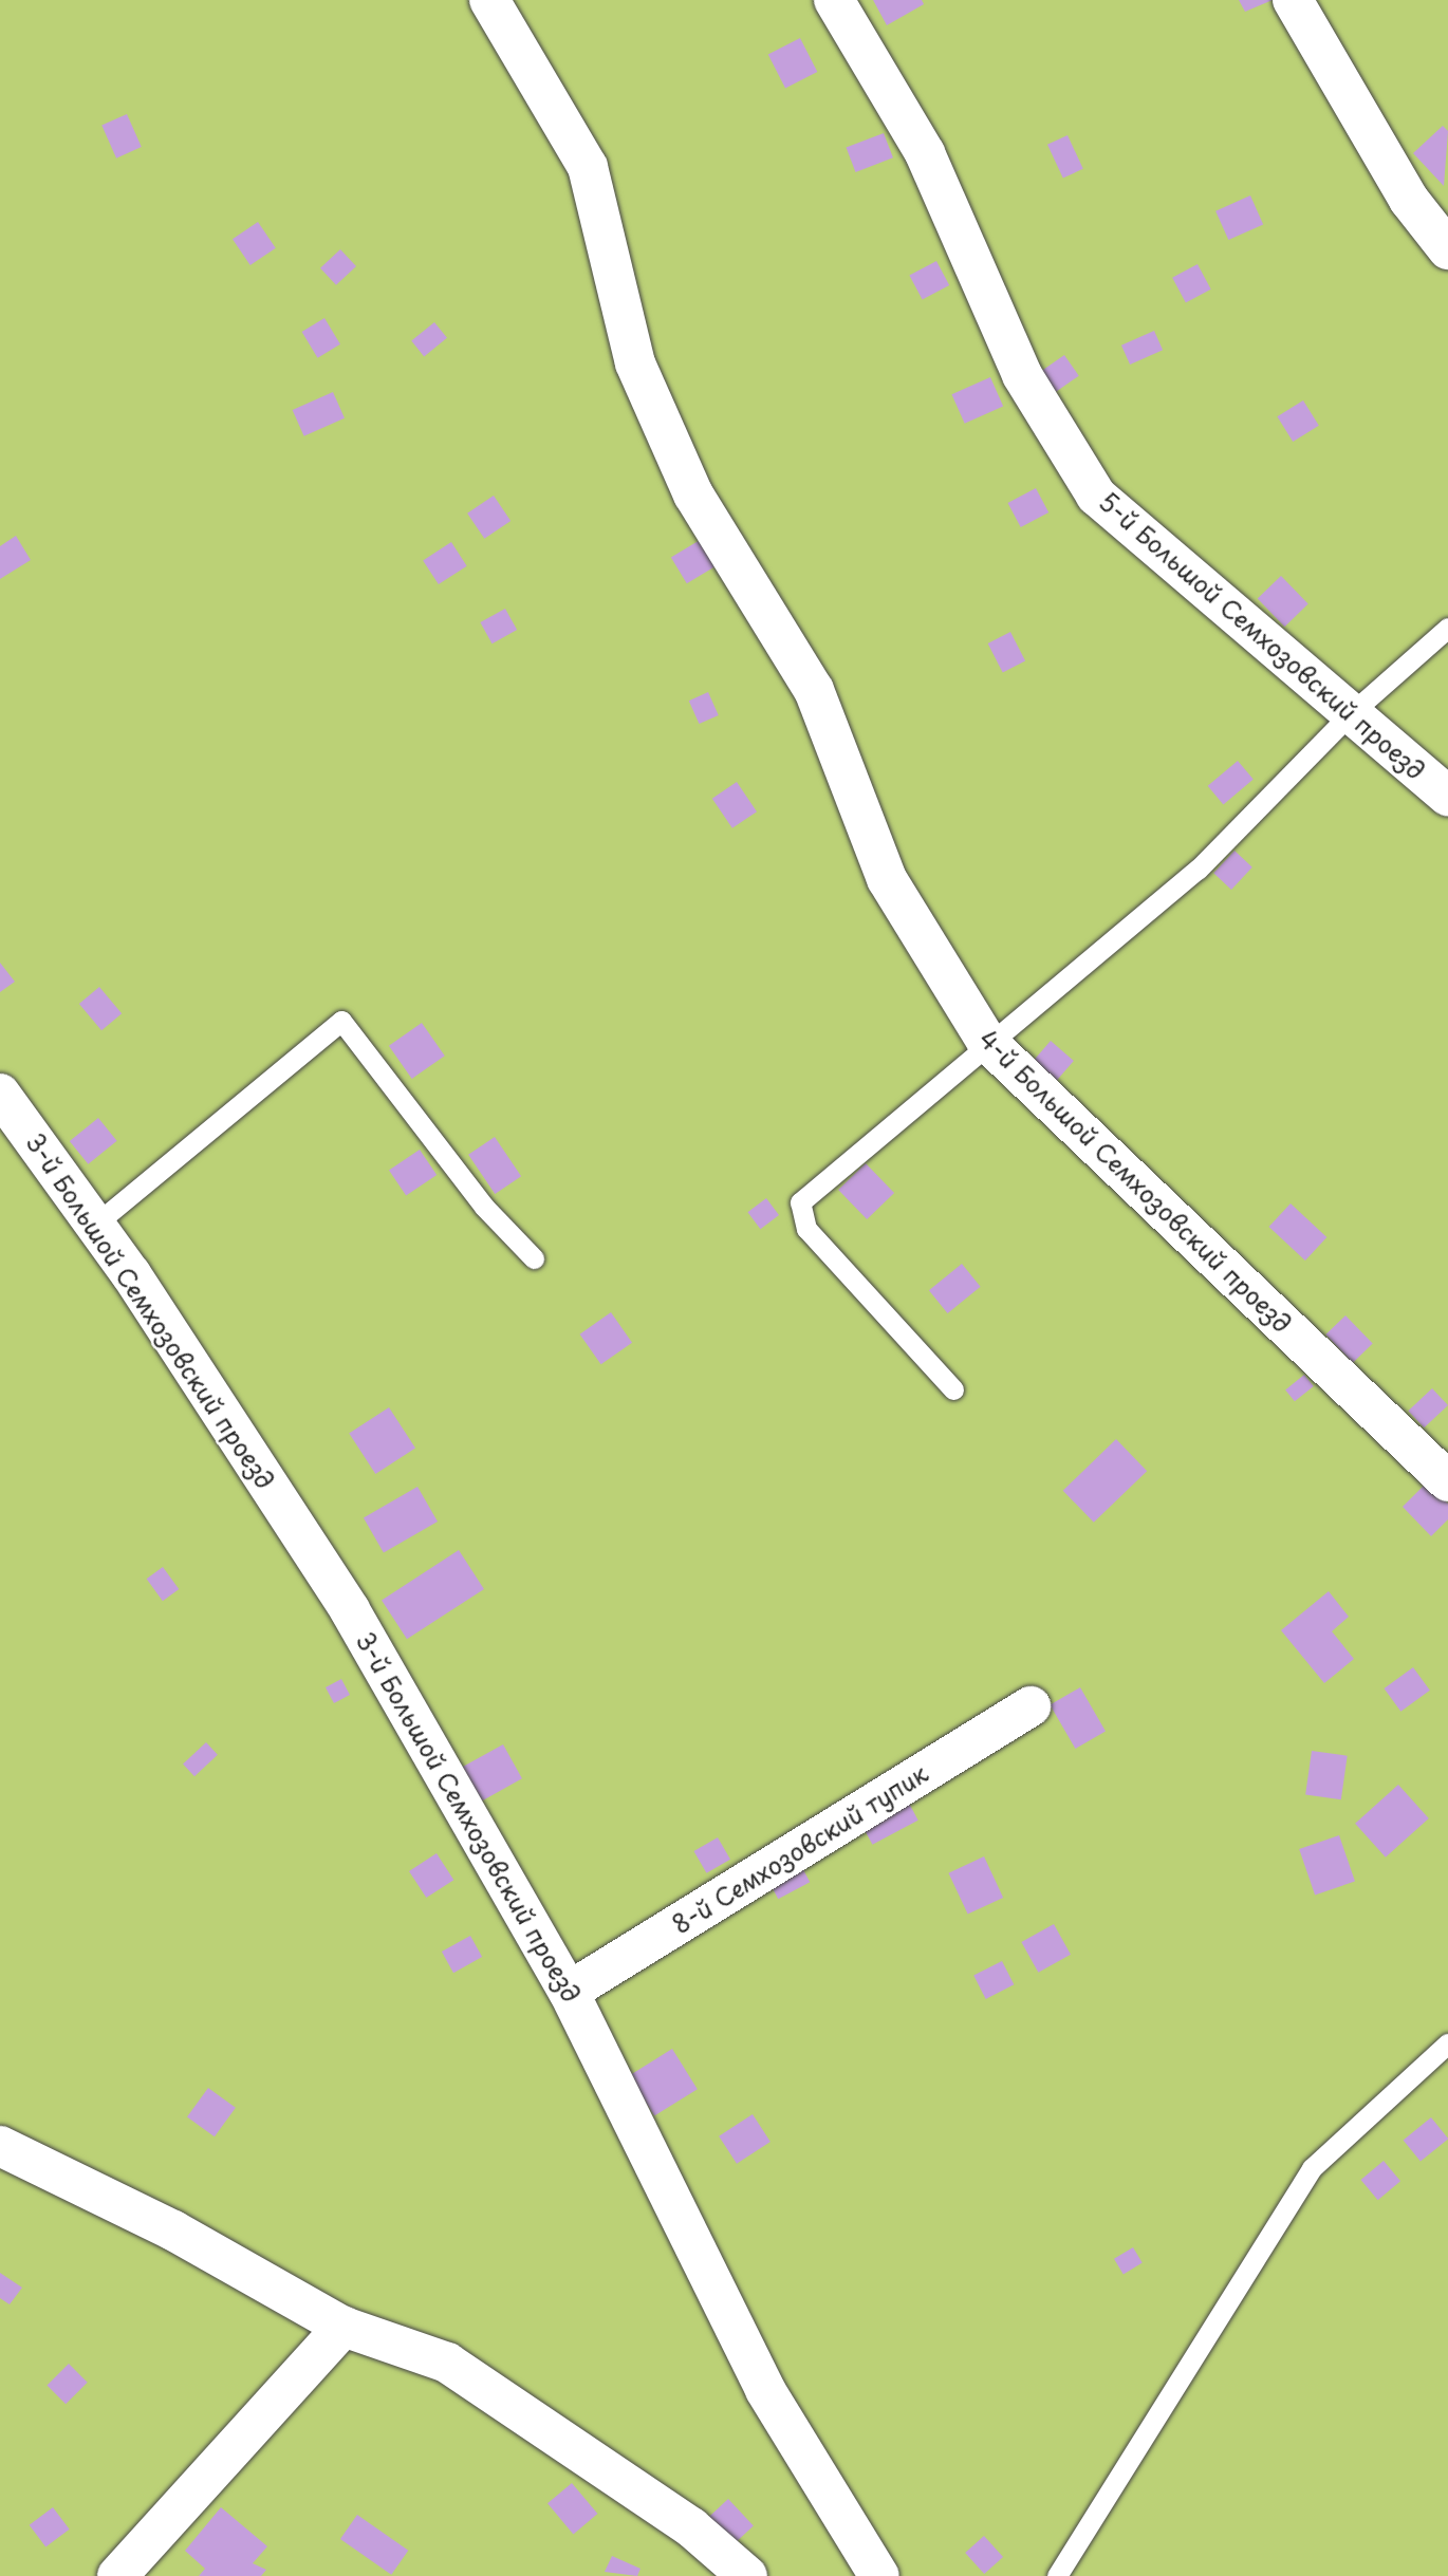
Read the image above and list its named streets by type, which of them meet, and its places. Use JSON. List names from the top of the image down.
{
  "streets": {
    "street": [
      "5-й Большой Семхозовский проезд",
      "4-й Большой Семхозовский проезд",
      "3-й Большой Семхозовский проезд",
      "8-й Семхозовский тупик"
    ]
  },
  "crossings": [
    ["3-й Большой Семхозовский проезд", "8-й Семхозовский тупик"]
  ]
}
